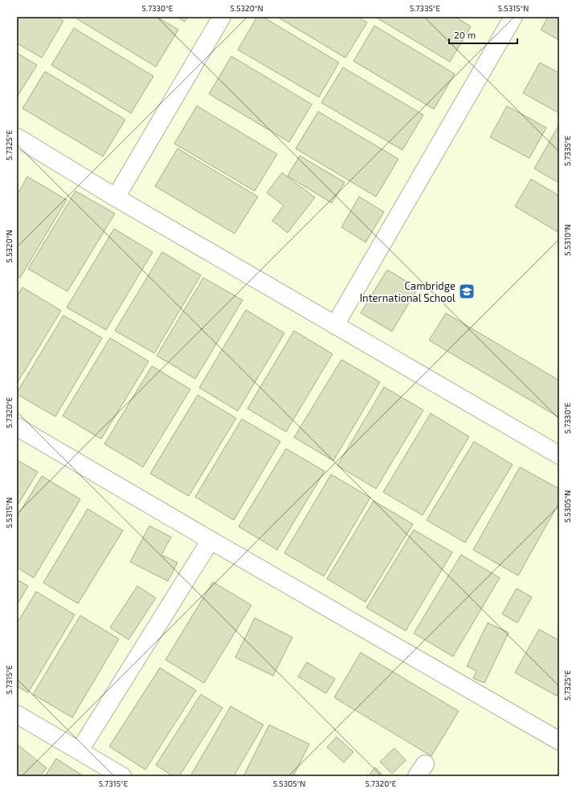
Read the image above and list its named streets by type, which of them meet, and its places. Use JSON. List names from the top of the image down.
{
  "places": {
    "school or university": ["Cambridge International School"]
  },
  "scale_bar": "20 m",
  "coordinates": [
    "5.7330°E",
    "5.5320°N",
    "5.7335°E",
    "5.5315°N",
    "5.7325°E",
    "5.5310°N",
    "5.7320°E",
    "5.5305°N",
    "5.7315°E"
  ]
}
